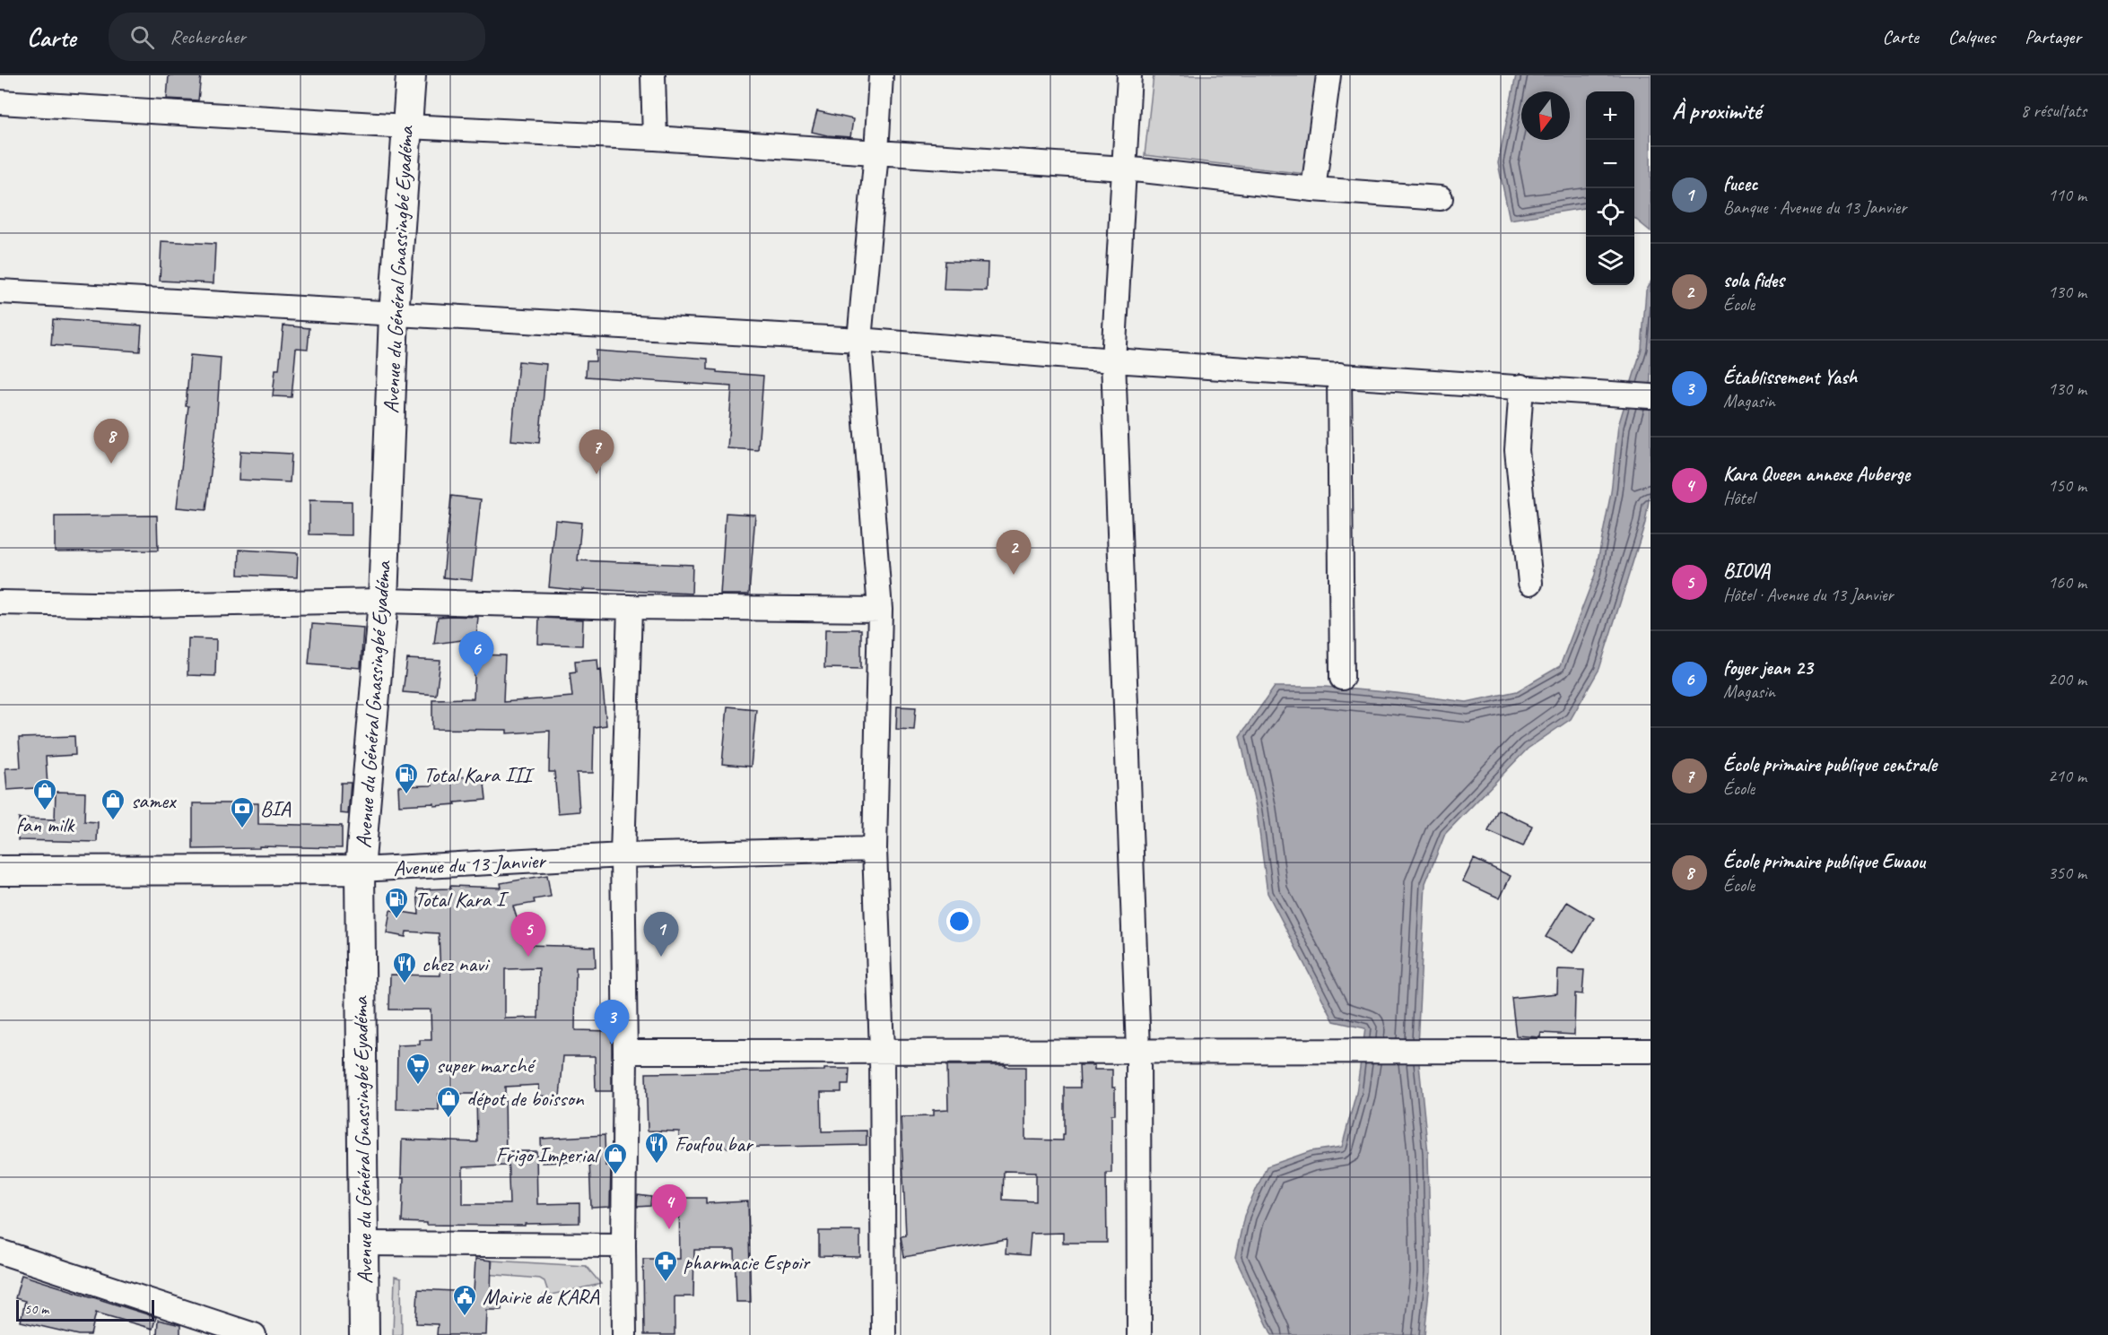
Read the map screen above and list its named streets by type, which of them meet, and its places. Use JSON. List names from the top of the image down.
{
  "streets": {
    "main road": ["Avenue du Général Gnassingbé Eyadéma", "Avenue du 13 Janvier"]
  },
  "crossings": [
    ["Avenue du Général Gnassingbé Eyadéma", "Avenue du 13 Janvier"]
  ],
  "places": {
    "fuel station": ["Total Kara III", "Total Kara I"],
    "shop": [
      "fan milk",
      "samex",
      "dépot de boisson",
      "Frigo Imperial"
    ],
    "bank": ["BIA"],
    "restaurant": ["chez navi", "Foufou bar"],
    "supermarket": ["super marché"],
    "pharmacy": ["pharmacie Espoir"],
    "public building": ["Mairie de KARA"]
  },
  "scale_bar": "50 m",
  "north": "bottom",
  "page": {
    "header": "Carte",
    "search": "Rechercher",
    "nav": ["Carte", "Calques", "Partager"],
    "heading": ["À proximité", "8 résultats"],
    "map_buttons": ["+", "−"],
    "list": [
      {
        "mark": "1",
        "name": "fucec",
        "note": "Banque · Avenue du 13 Janvier",
        "value": "110 m"
      },
      {
        "mark": "2",
        "name": "sola fides",
        "note": "École",
        "value": "130 m"
      },
      {
        "mark": "3",
        "name": "Établissement Yash",
        "note": "Magasin",
        "value": "130 m"
      },
      {
        "mark": "4",
        "name": "Kara Queen annexe Auberge",
        "note": "Hôtel",
        "value": "150 m"
      },
      {
        "mark": "5",
        "name": "BIOVA",
        "note": "Hôtel · Avenue du 13 Janvier",
        "value": "160 m"
      },
      {
        "mark": "6",
        "name": "foyer jean 23",
        "note": "Magasin",
        "value": "200 m"
      },
      {
        "mark": "7",
        "name": "École primaire publique centrale",
        "note": "École",
        "value": "210 m"
      },
      {
        "mark": "8",
        "name": "École primaire publique Ewaou",
        "note": "École",
        "value": "350 m"
      }
    ],
    "pins": [
      "8",
      "7",
      "2",
      "6",
      "1",
      "5",
      "3",
      "4"
    ],
    "scale": "50 m"
  }
}
